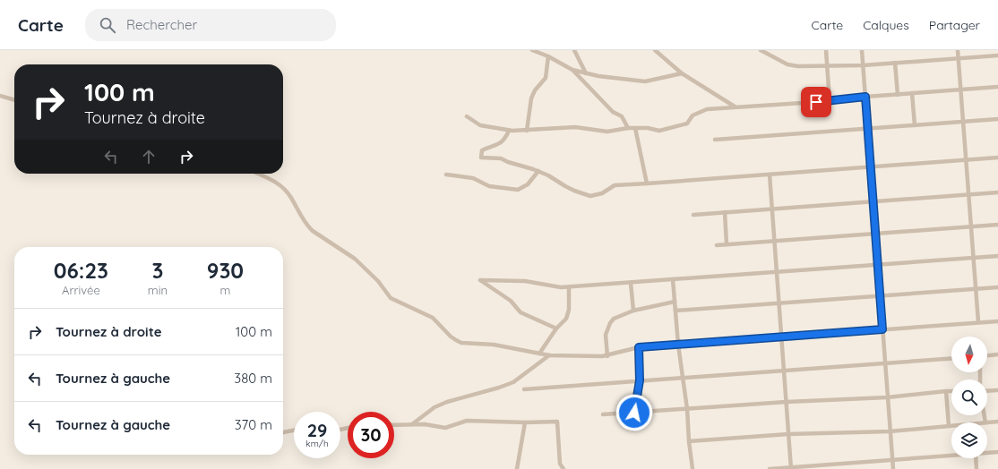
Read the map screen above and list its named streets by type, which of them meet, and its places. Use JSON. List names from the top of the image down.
{
  "north": "bottom",
  "page": {
    "header": "Carte",
    "search": "Rechercher",
    "nav": ["Carte", "Calques", "Partager"],
    "turn": ["100 m", "Tournez à droite"],
    "eta": [
      "06:23",
      "Arrivée",
      "3",
      "min",
      "930",
      "m"
    ],
    "list": [
      {
        "name": "Tournez à droite",
        "value": "100 m"
      },
      {
        "name": "Tournez à gauche",
        "value": "380 m"
      },
      {
        "name": "Tournez à gauche",
        "value": "370 m"
      }
    ],
    "speed": "29 km/h",
    "limit": "30"
  }
}
